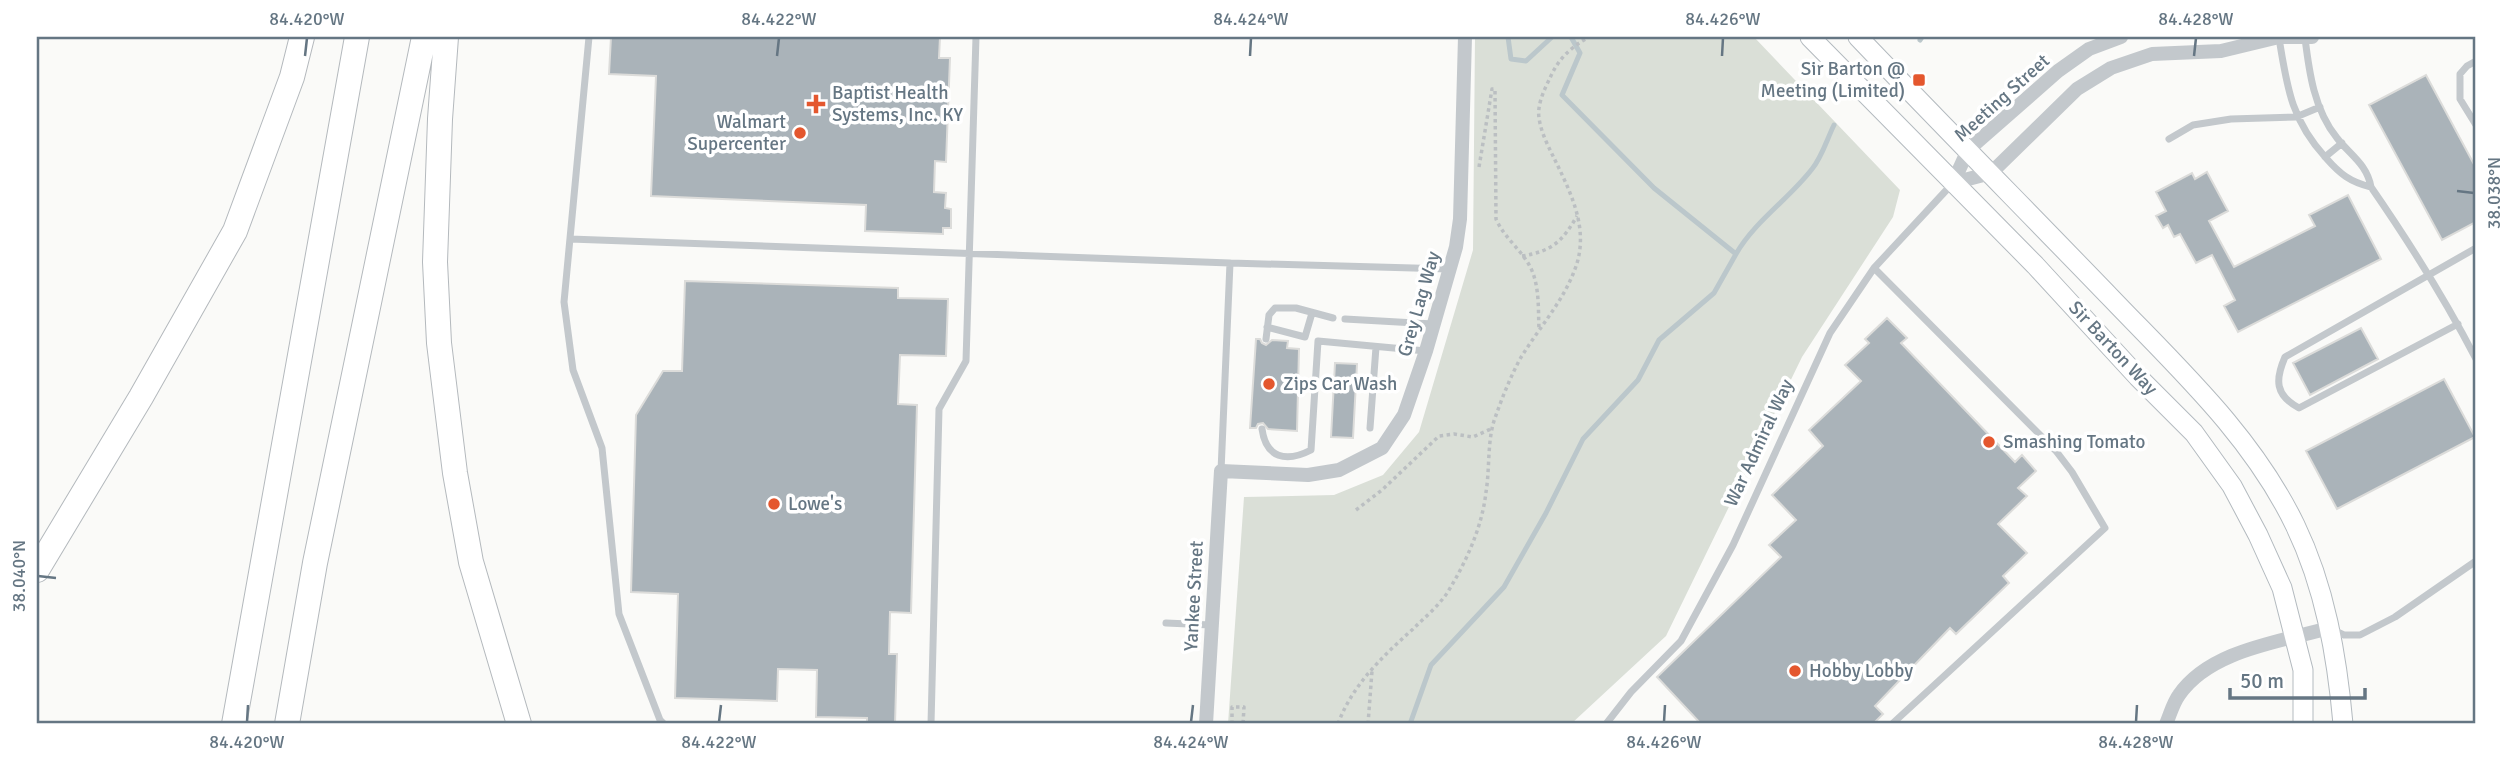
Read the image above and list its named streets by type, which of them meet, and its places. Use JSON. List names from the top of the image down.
{
  "streets": {
    "main road": ["Sir Barton Way"],
    "street": ["Meeting Street", "Grey Lag Way", "Yankee Street"],
    "lane": ["War Admiral Way"]
  },
  "crossings": [
    ["Meeting Street", "Sir Barton Way"],
    ["Meeting Street", "War Admiral Way"],
    ["Grey Lag Way", "Yankee Street"],
    ["Sir Barton Way", "War Admiral Way"]
  ],
  "places": {
    "transit": ["Sir Barton @ Meeting (Limited)"],
    "health": ["Baptist Health Systems, Inc. KY"],
    "other": [
      "Walmart Supercenter",
      "Zips Car Wash",
      "Smashing Tomato",
      "Lowe's",
      "Hobby Lobby"
    ]
  },
  "scale_bar": "50 m",
  "coordinates": [
    "84.420°W",
    "84.422°W",
    "84.424°W",
    "84.426°W",
    "84.428°W",
    "38.038°N",
    "38.040°N"
  ]
}
